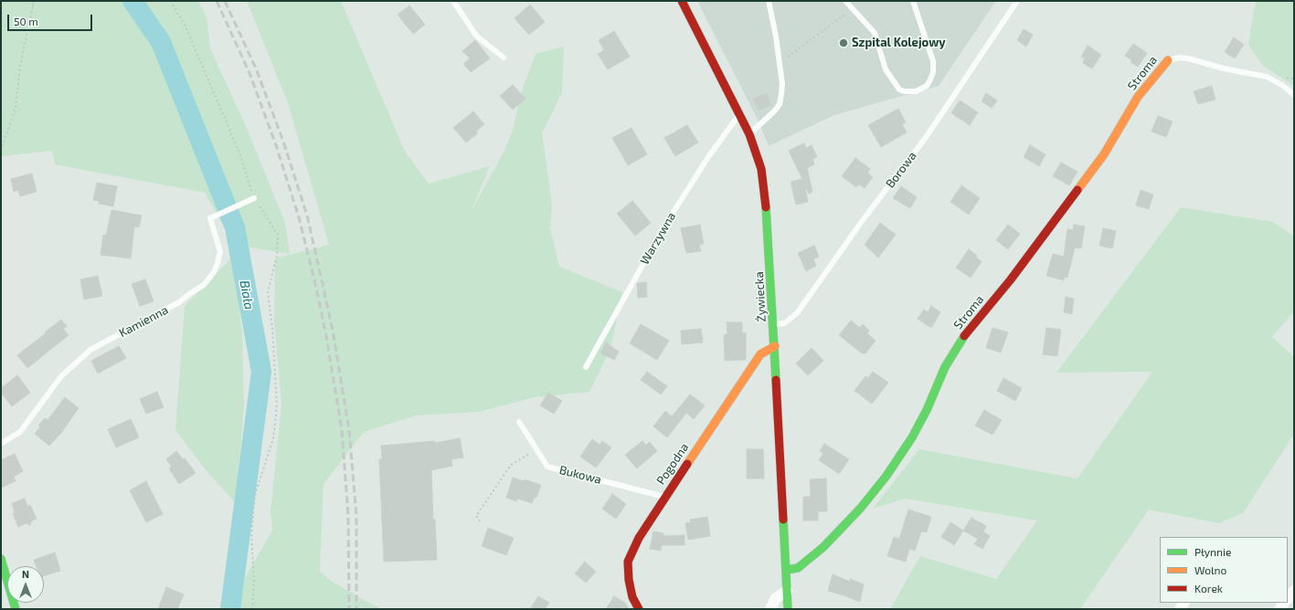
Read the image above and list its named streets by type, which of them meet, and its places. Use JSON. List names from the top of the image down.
{
  "streets": {
    "street": ["Stroma", "Żywiecka", "Pogodna"],
    "lane": [
      "Borowa",
      "Warzywna",
      "Kamienna",
      "Bukowa"
    ]
  },
  "crossings": [
    ["Stroma", "Żywiecka"],
    ["Borowa", "Żywiecka"],
    ["Warzywna", "Żywiecka"],
    ["Żywiecka", "Pogodna"],
    ["Pogodna", "Bukowa"]
  ],
  "water": ["Biała"],
  "places": ["Szpital Kolejowy"],
  "legend": ["Płynnie", "Wolno", "Korek"],
  "scale_bar": "50 m",
  "north": "top"
}
